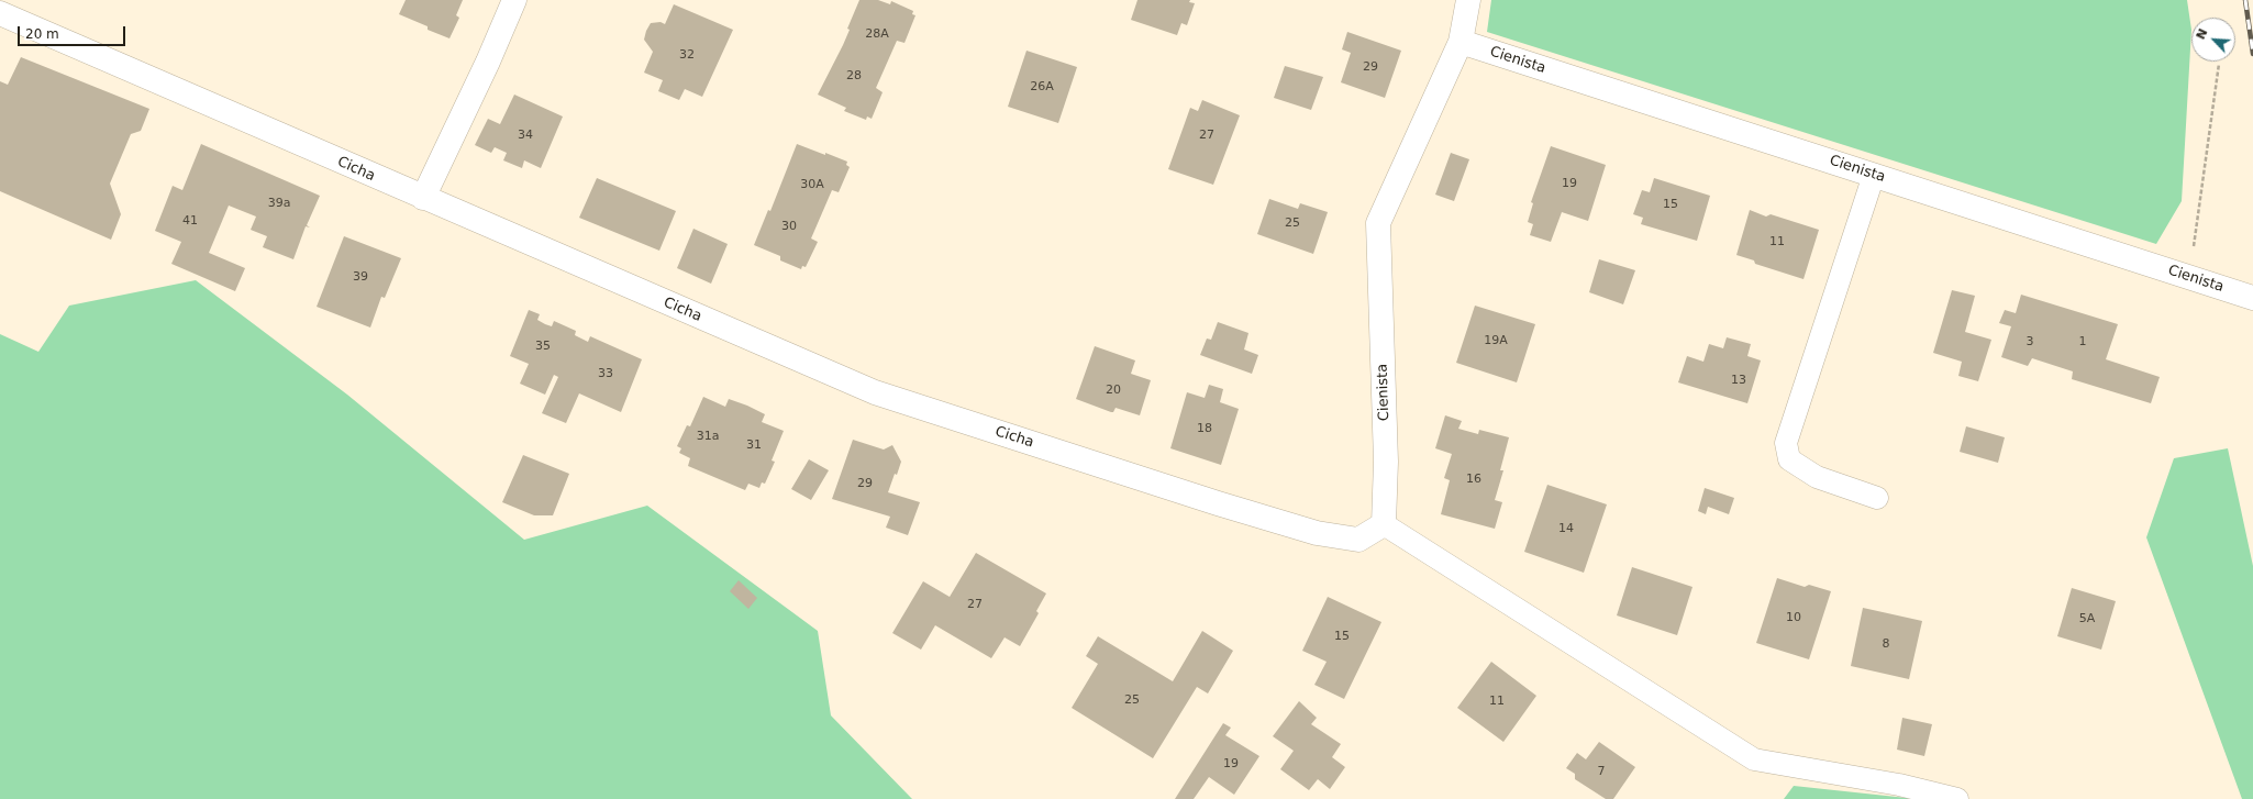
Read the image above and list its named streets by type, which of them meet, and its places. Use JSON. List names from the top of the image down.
{
  "streets": {
    "street": ["Cienista", "Cicha"]
  },
  "crossings": [
    ["Cienista", "Cicha"]
  ],
  "house_numbers": [
    "28A",
    "32",
    "29",
    "28",
    "26A",
    "34",
    "27",
    "19",
    "30A",
    "39a",
    "15",
    "41",
    "25",
    "30",
    "11",
    "39",
    "19A",
    "3",
    "1",
    "35",
    "33",
    "13",
    "20",
    "18",
    "31a",
    "31",
    "16",
    "29",
    "14",
    "27",
    "10",
    "5A",
    "15",
    "8",
    "25",
    "11",
    "19",
    "7"
  ],
  "scale_bar": "20 m",
  "north": "top left"
}
